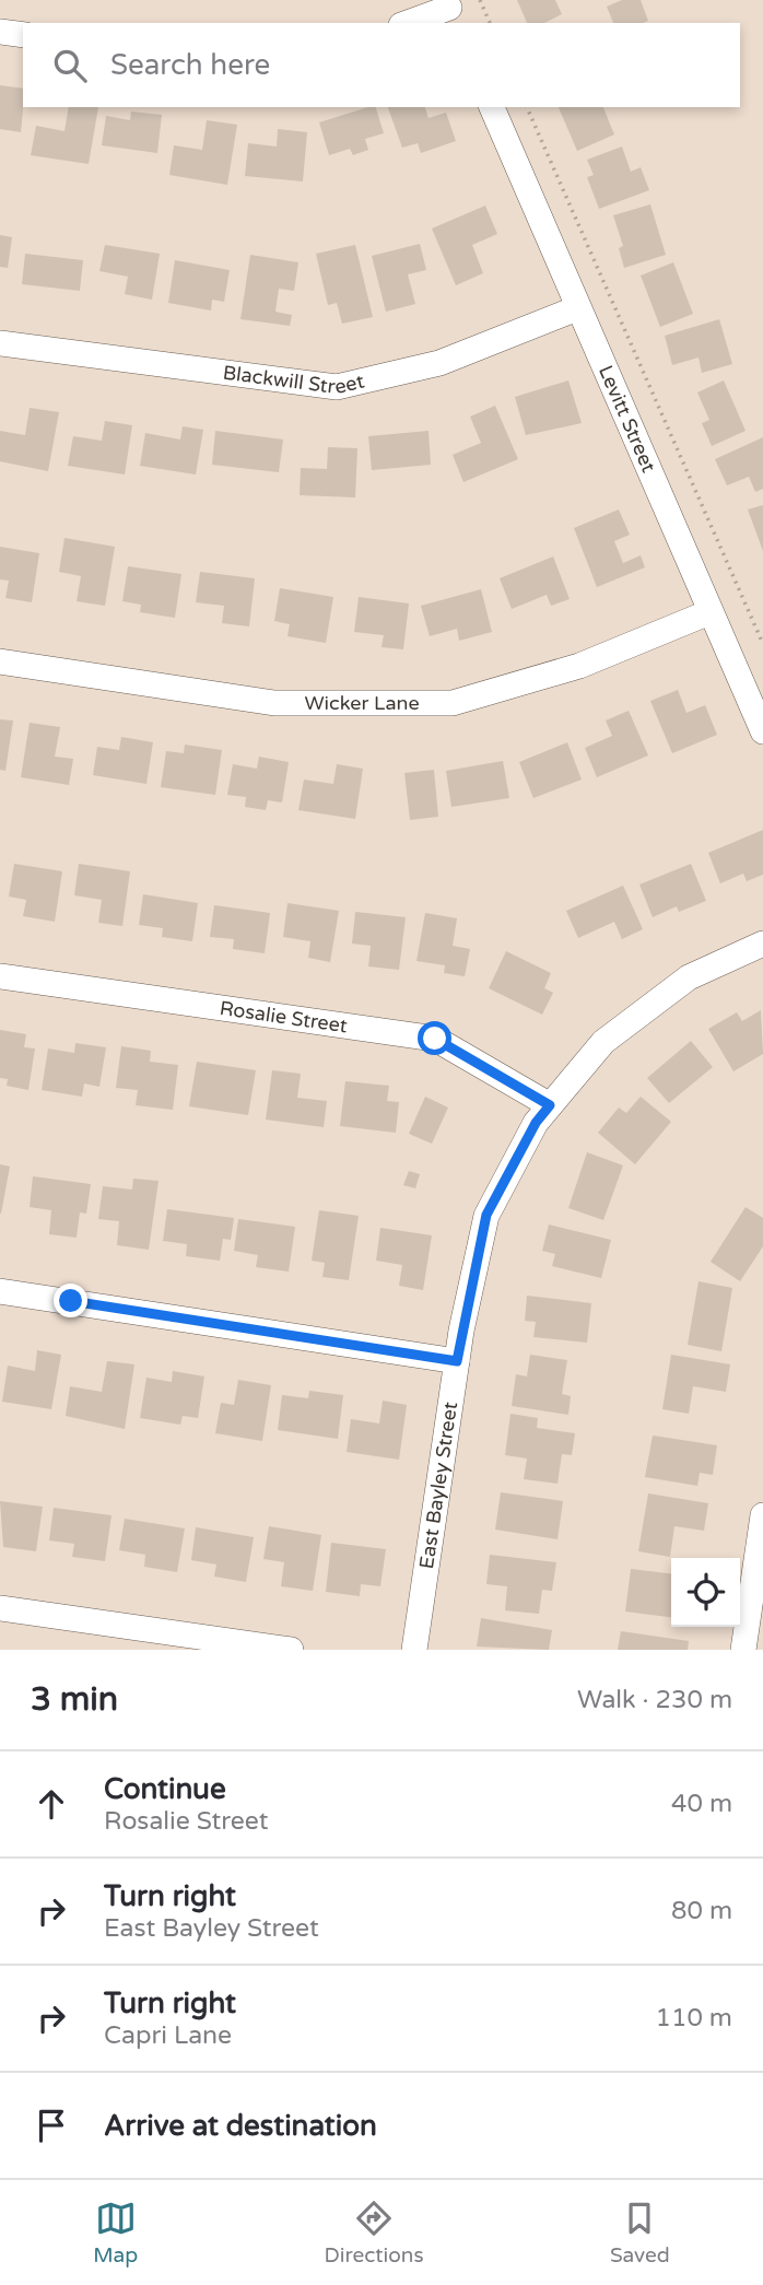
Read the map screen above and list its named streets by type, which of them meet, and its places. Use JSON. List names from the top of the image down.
{
  "streets": {
    "street": [
      "Blackwill Street",
      "Levitt Street",
      "Wicker Lane",
      "Rosalie Street",
      "East Bayley Street"
    ]
  },
  "crossings": [
    ["Blackwill Street", "Levitt Street"],
    ["Levitt Street", "Wicker Lane"],
    ["Rosalie Street", "East Bayley Street"]
  ],
  "page": {
    "search": "Search here",
    "heading": ["3 min", "Walk · 230 m"],
    "list": [
      ["Continue", "Rosalie Street", "40 m"],
      ["Turn right", "East Bayley Street", "80 m"],
      ["Turn right", "Capri Lane", "110 m"],
      "Arrive at destination"
    ],
    "nav": ["Map", "Directions", "Saved"]
  }
}
